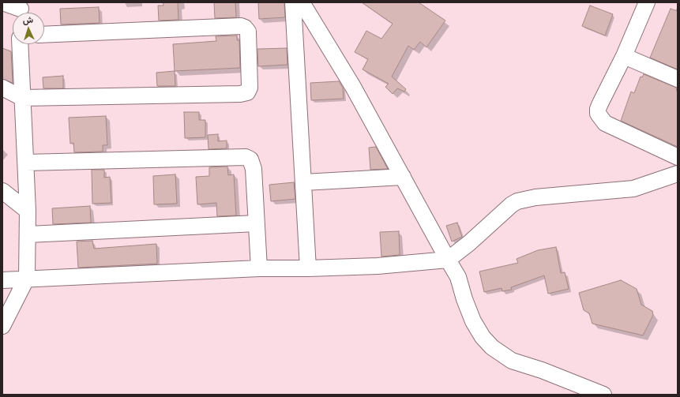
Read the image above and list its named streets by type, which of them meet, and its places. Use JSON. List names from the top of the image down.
{
  "north": "top"
}
